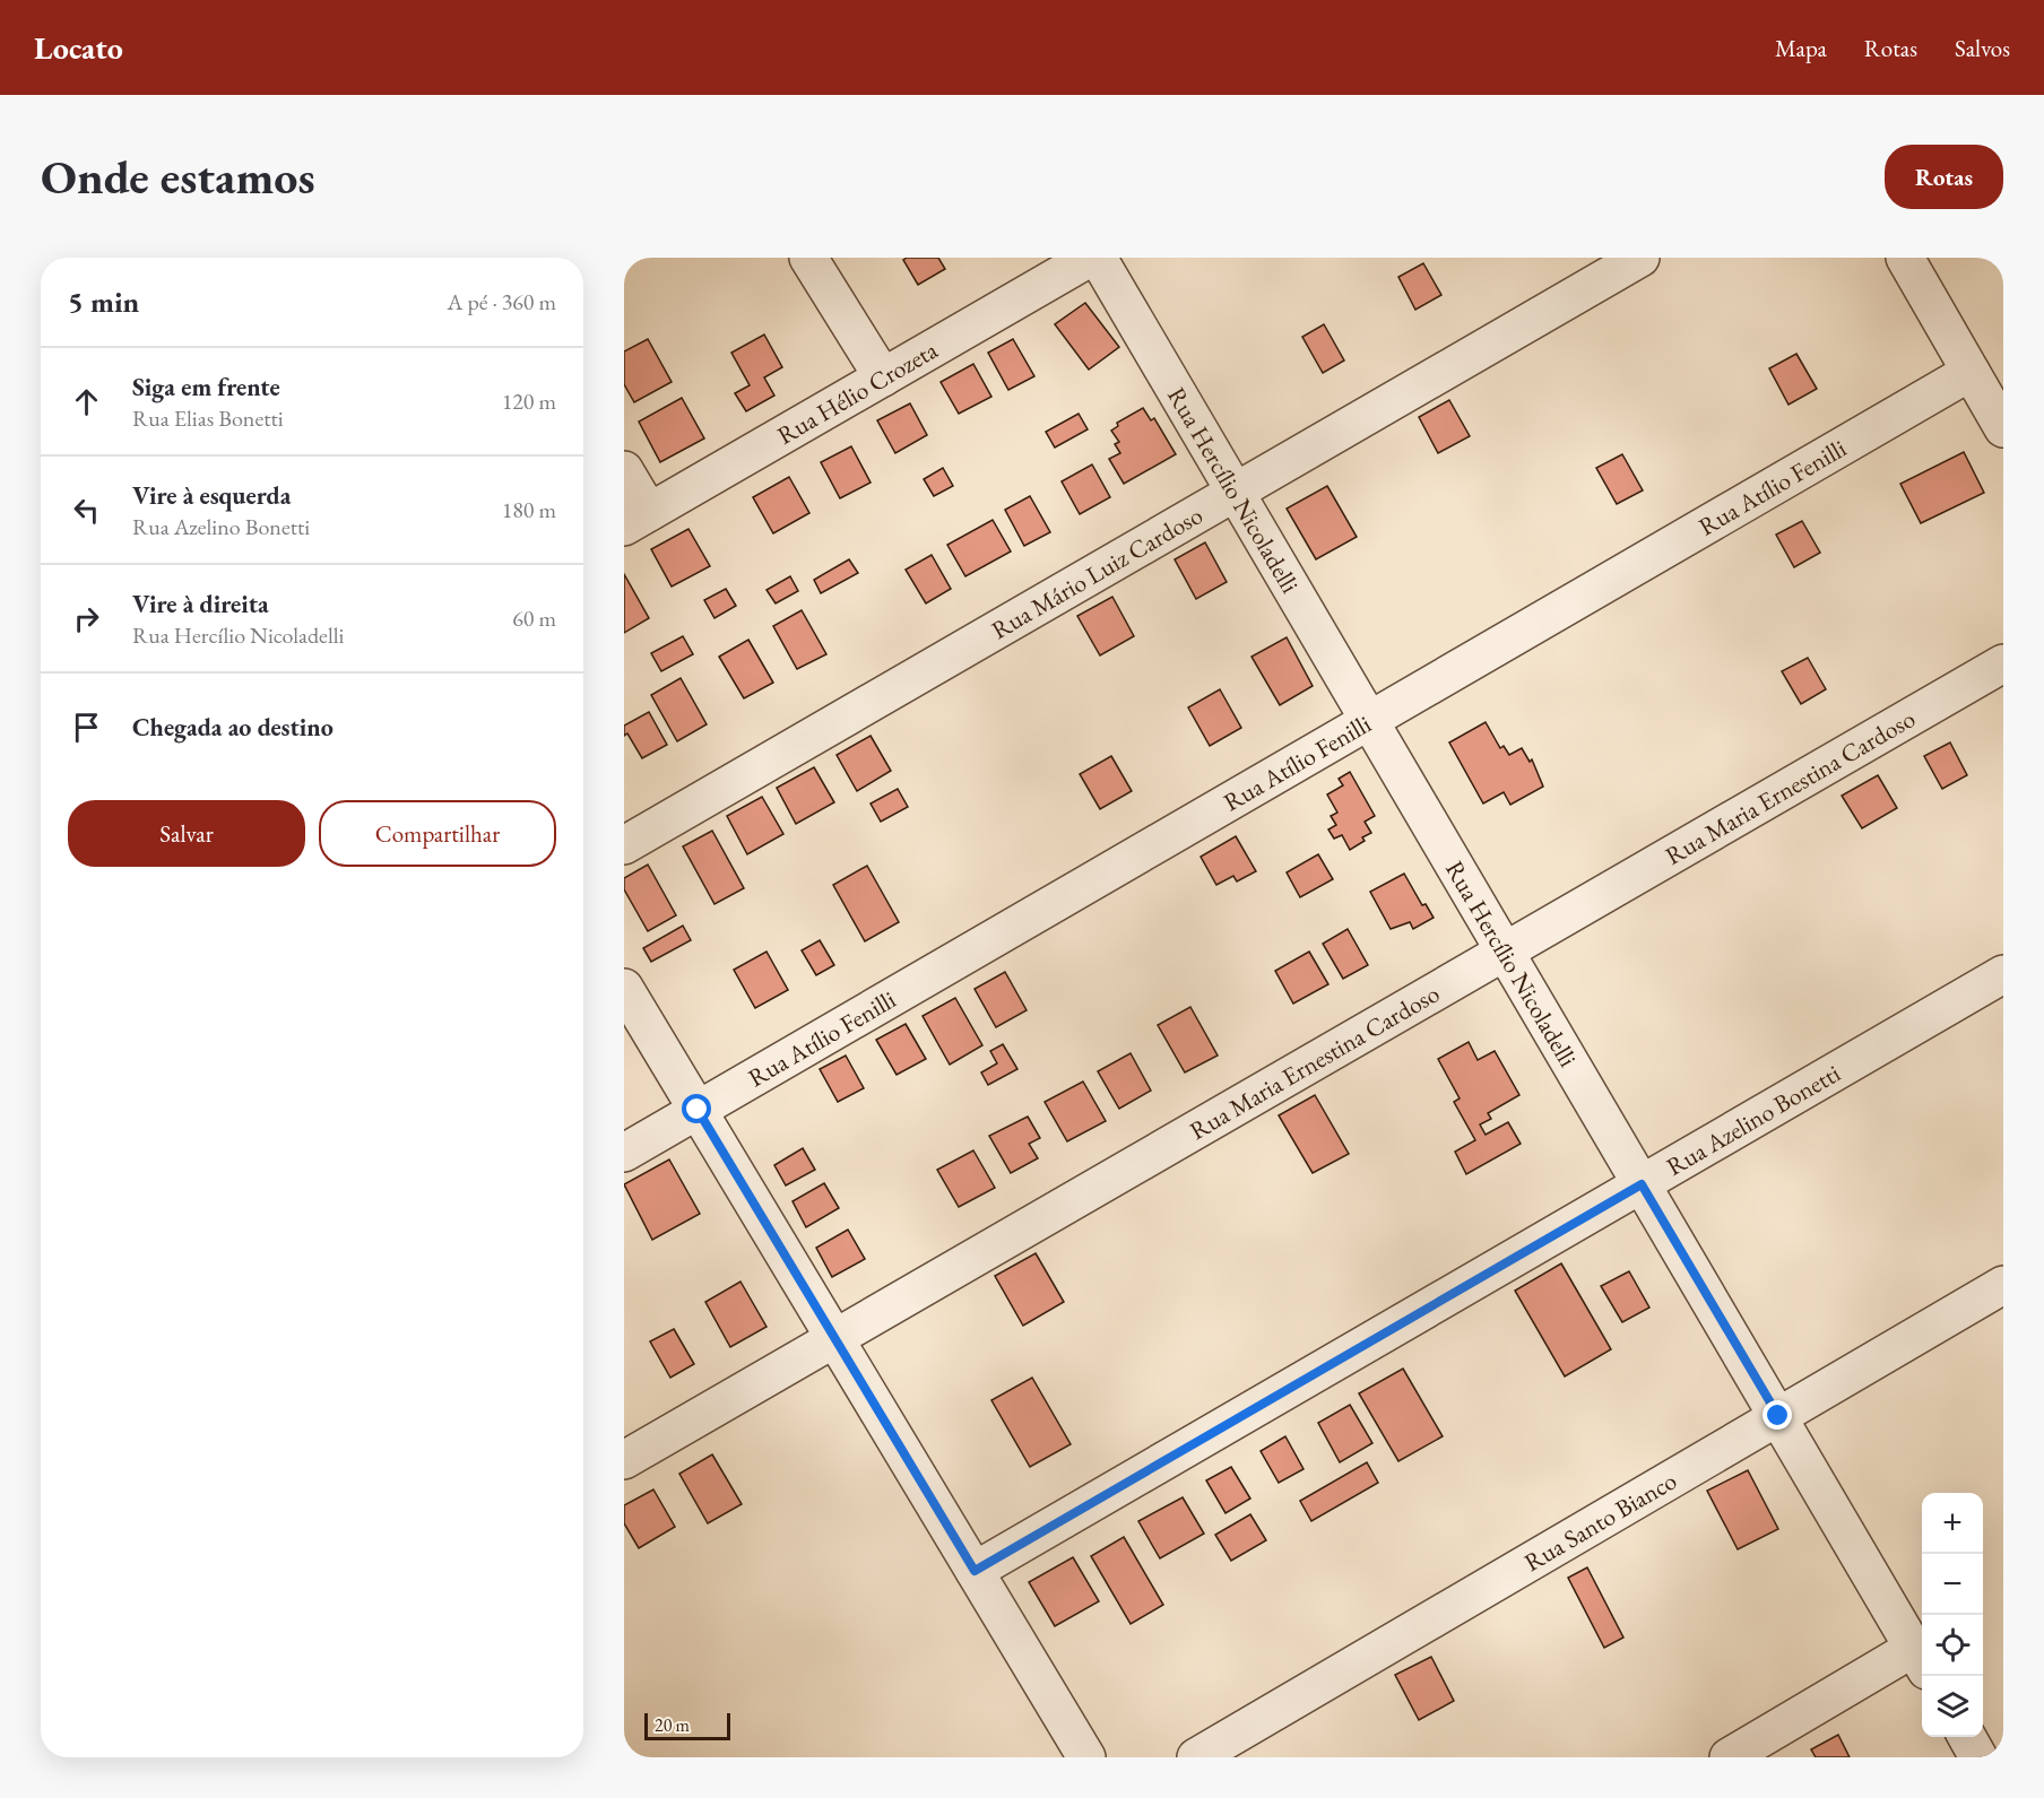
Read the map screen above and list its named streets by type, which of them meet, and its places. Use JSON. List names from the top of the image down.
{
  "streets": {
    "street": [
      "Rua Hélio Crozeta",
      "Rua Atílio Fenilli",
      "Rua Hercílio Nicoladelli",
      "Rua Mário Luiz Cardoso",
      "Rua Maria Ernestina Cardoso",
      "Rua Azelino Bonetti",
      "Rua Santo Bianco"
    ]
  },
  "crossings": [
    ["Rua Atílio Fenilli", "Rua Hercílio Nicoladelli"],
    ["Rua Hercílio Nicoladelli", "Rua Mário Luiz Cardoso"],
    ["Rua Hercílio Nicoladelli", "Rua Maria Ernestina Cardoso"],
    ["Rua Hercílio Nicoladelli", "Rua Azelino Bonetti"],
    ["Rua Hercílio Nicoladelli", "Rua Santo Bianco"]
  ],
  "scale_bar": "20 m",
  "page": {
    "header": "Locato",
    "nav": ["Mapa", "Rotas", "Salvos"],
    "buttons": [
      "Rotas",
      ["Salvar", "Compartilhar"]
    ],
    "title": "Onde estamos",
    "heading": ["5 min", "A pé · 360 m"],
    "list": [
      ["Siga em frente", "Rua Elias Bonetti", "120 m"],
      ["Vire à esquerda", "Rua Azelino Bonetti", "180 m"],
      ["Vire à direita", "Rua Hercílio Nicoladelli", "60 m"],
      "Chegada ao destino"
    ],
    "map_buttons": ["+", "−"],
    "scale": "20 m"
  }
}
